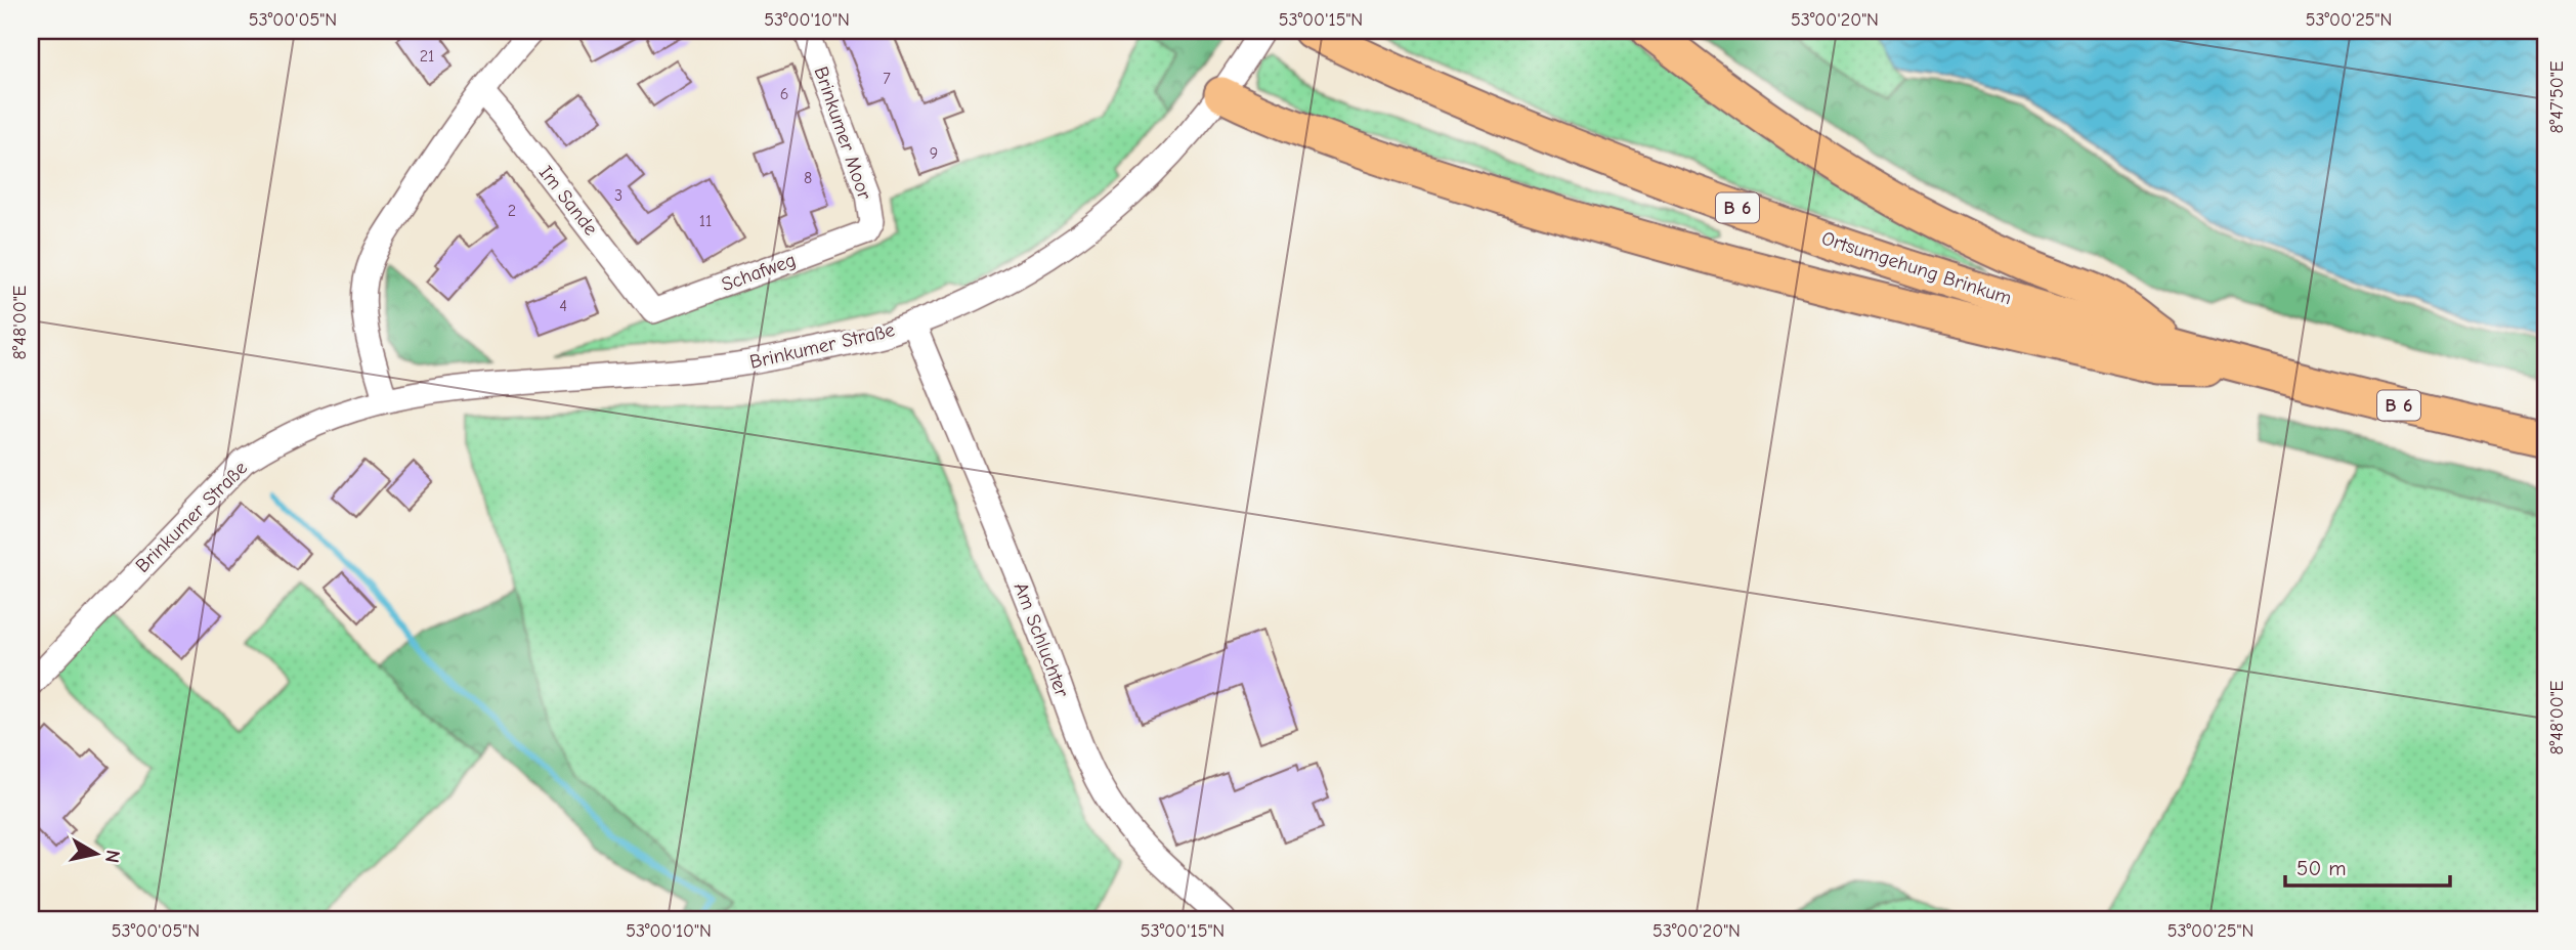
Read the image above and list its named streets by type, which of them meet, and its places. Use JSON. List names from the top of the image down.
{
  "streets": {
    "highway": ["B 6", "Ortsumgehung Brinkum"],
    "street": [
      "Brinkumer Moor",
      "Im Sande",
      "Schafweg",
      "Brinkumer Straße",
      "Am Schluchter"
    ]
  },
  "crossings": [
    ["Brinkumer Moor", "Schafweg"],
    ["Im Sande", "Schafweg"],
    ["B 6", "Ortsumgehung Brinkum"],
    ["B 6", "Brinkumer Straße"],
    ["Brinkumer Straße", "Am Schluchter"]
  ],
  "house_numbers": [
    "21",
    "7",
    "6",
    "9",
    "8",
    "3",
    "2",
    "11",
    "4"
  ],
  "scale_bar": "50 m",
  "north": "right",
  "coordinates": [
    "53°00'05\"N",
    "53°00'10\"N",
    "53°00'15\"N",
    "53°00'20\"N",
    "53°00'25\"N",
    "8°47'50\"E",
    "8°48'00\"E"
  ]
}
